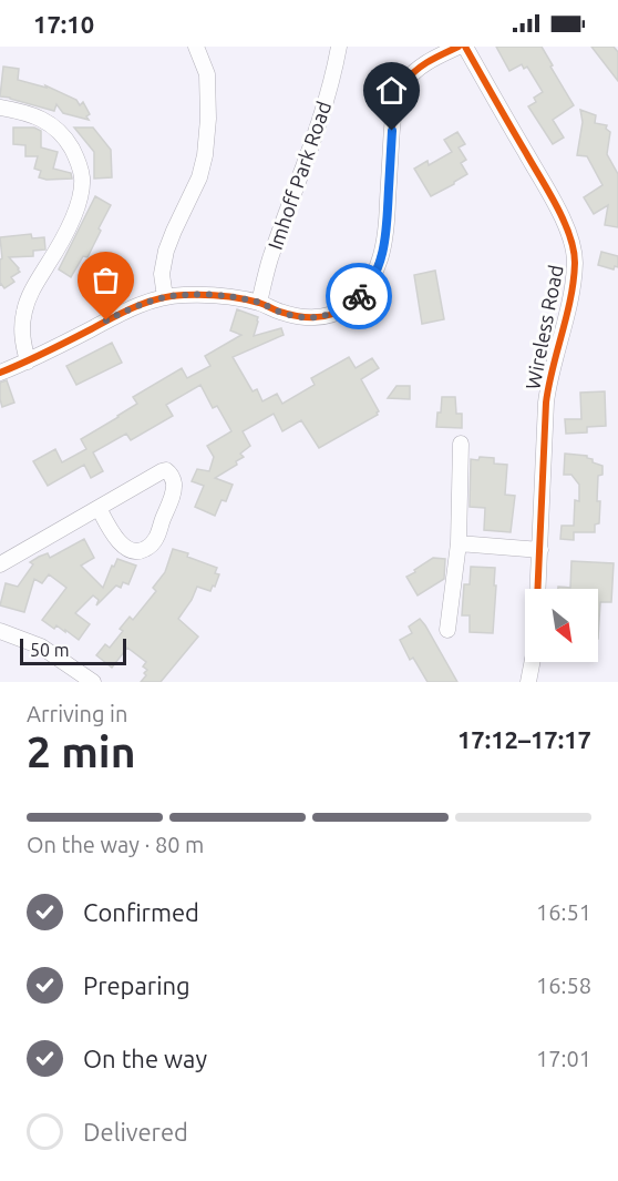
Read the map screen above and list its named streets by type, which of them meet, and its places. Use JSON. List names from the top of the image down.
{
  "streets": {
    "street": ["Imhoff Park Road", "Wireless Road"]
  },
  "scale_bar": "50 m",
  "north": "bottom right",
  "page": {
    "status": "17:10",
    "scale": "50 m",
    "heading": ["2 min", "Arriving in", "17:12–17:17"],
    "bar": "On the way · 80 m",
    "list": [
      ["Confirmed", "16:51"],
      ["Preparing", "16:58"],
      ["On the way", "17:01"],
      "Delivered"
    ]
  }
}
